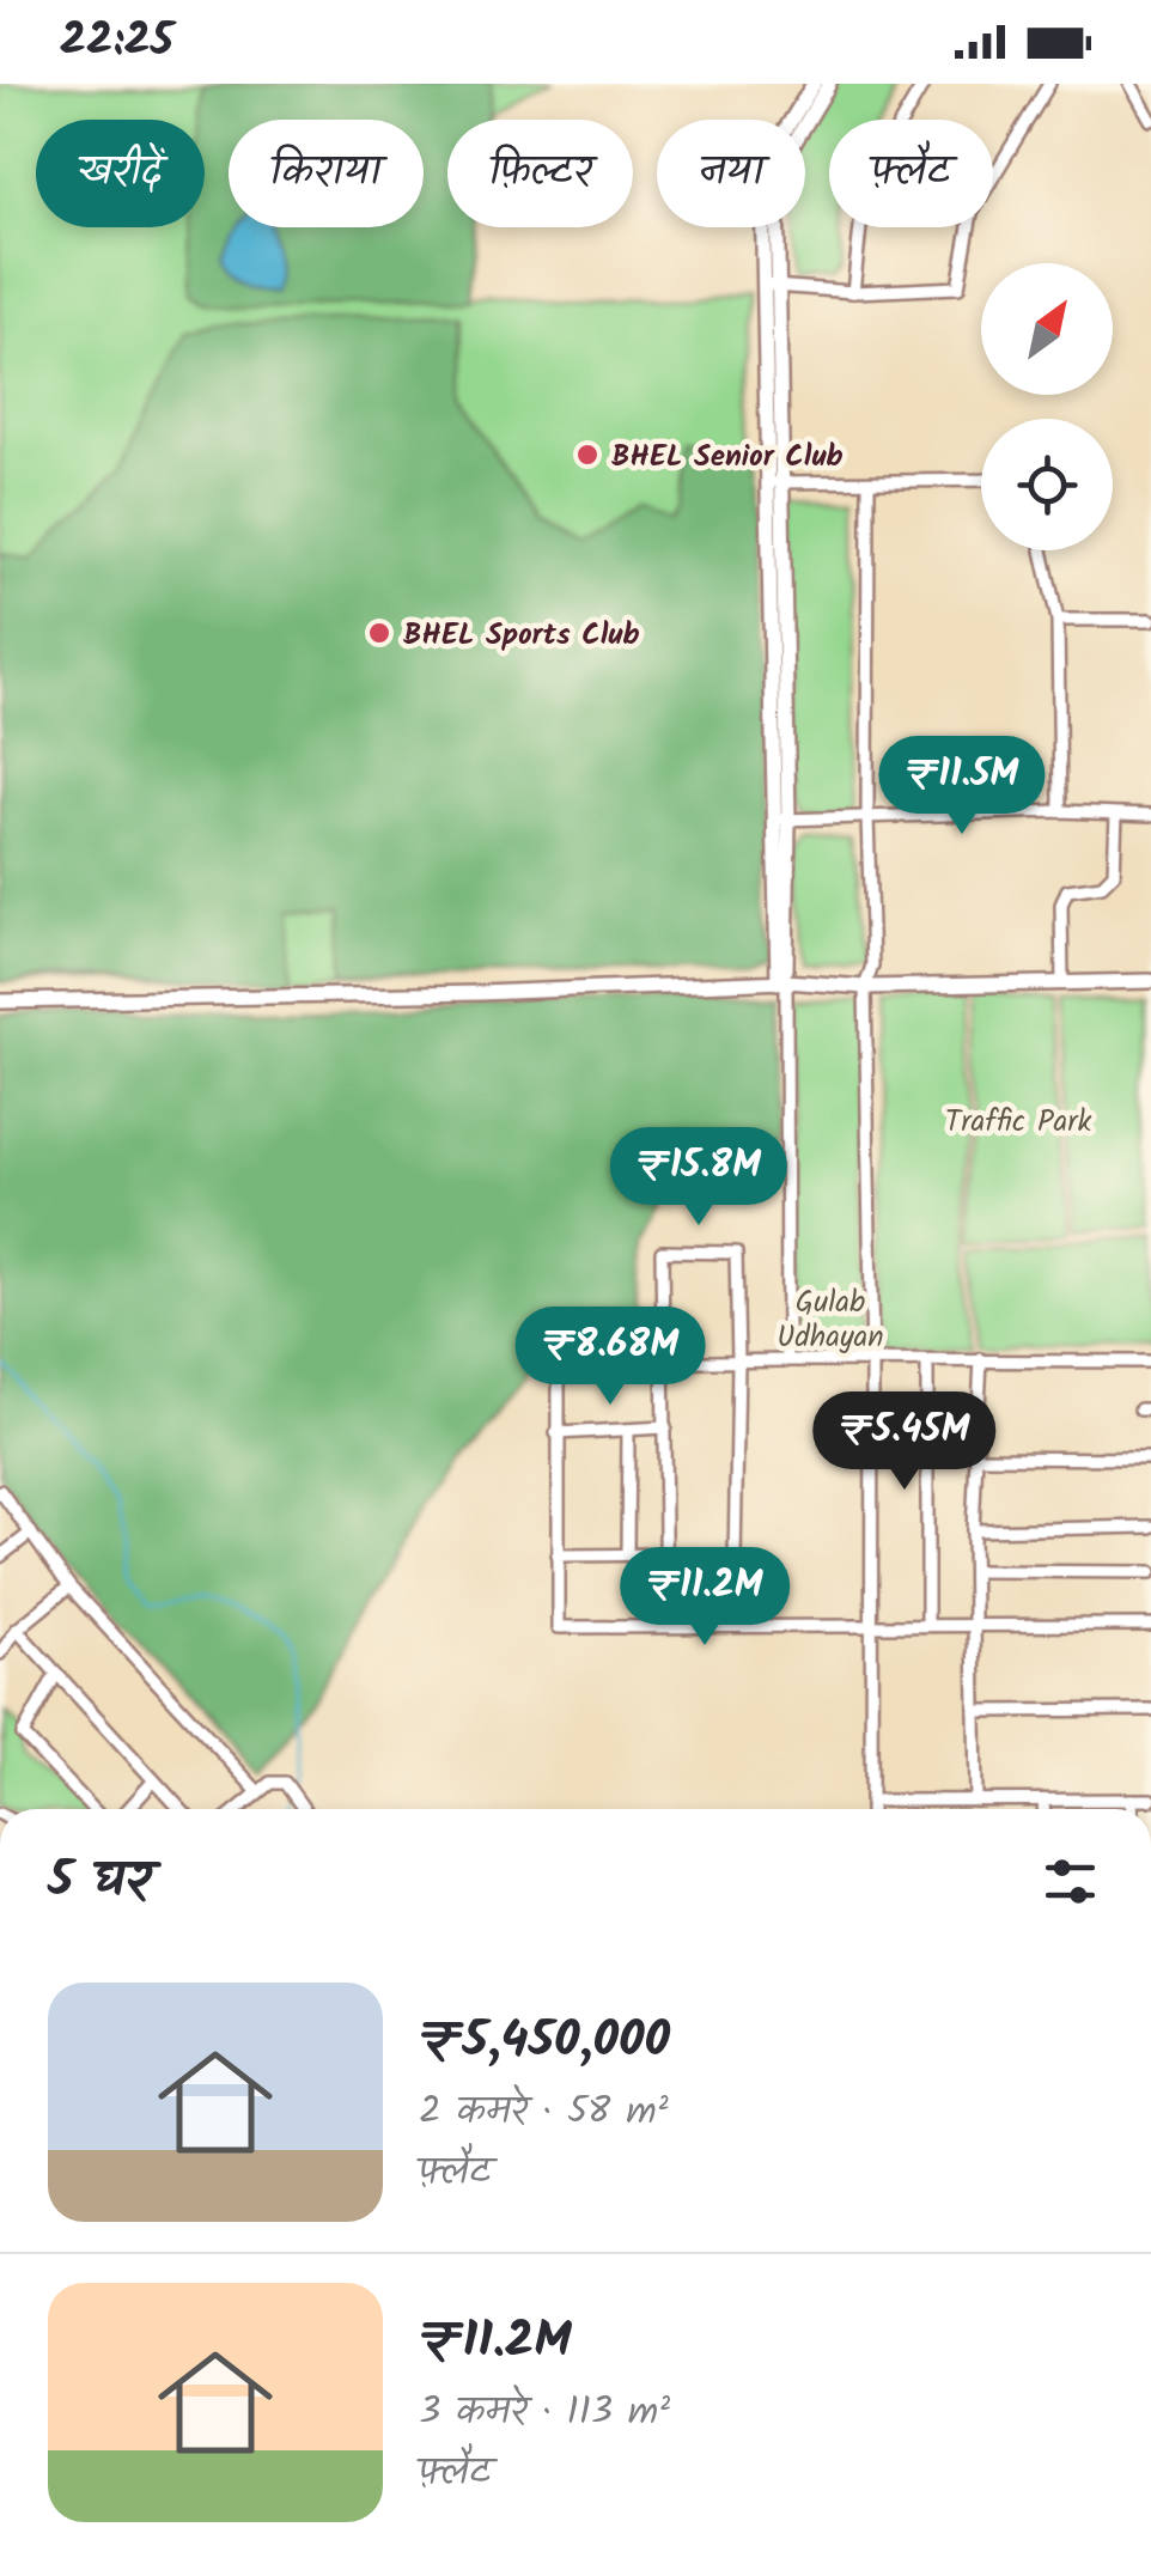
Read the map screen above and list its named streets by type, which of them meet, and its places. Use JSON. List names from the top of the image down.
{
  "parks": ["Traffic Park", "Gulab Udhayan"],
  "places": ["BHEL Senior Club", "BHEL Sports Club"],
  "north": "top right",
  "page": {
    "status": "22:25",
    "chip": [
      "खरीदें",
      "किराया",
      "फ़िल्टर",
      "नया",
      "फ़्लैट"
    ],
    "price": [
      "₹11.5M",
      "₹15.8M",
      "₹8.68M",
      "₹5.45M",
      "₹11.2M"
    ],
    "heading": "5 घर",
    "list": [
      {
        "name": "₹5,450,000",
        "note": "2 कमरे · 58 m² · फ़्लैट"
      },
      {
        "name": "₹11.2M",
        "note": "3 कमरे · 113 m² · फ़्लैट"
      }
    ]
  }
}
